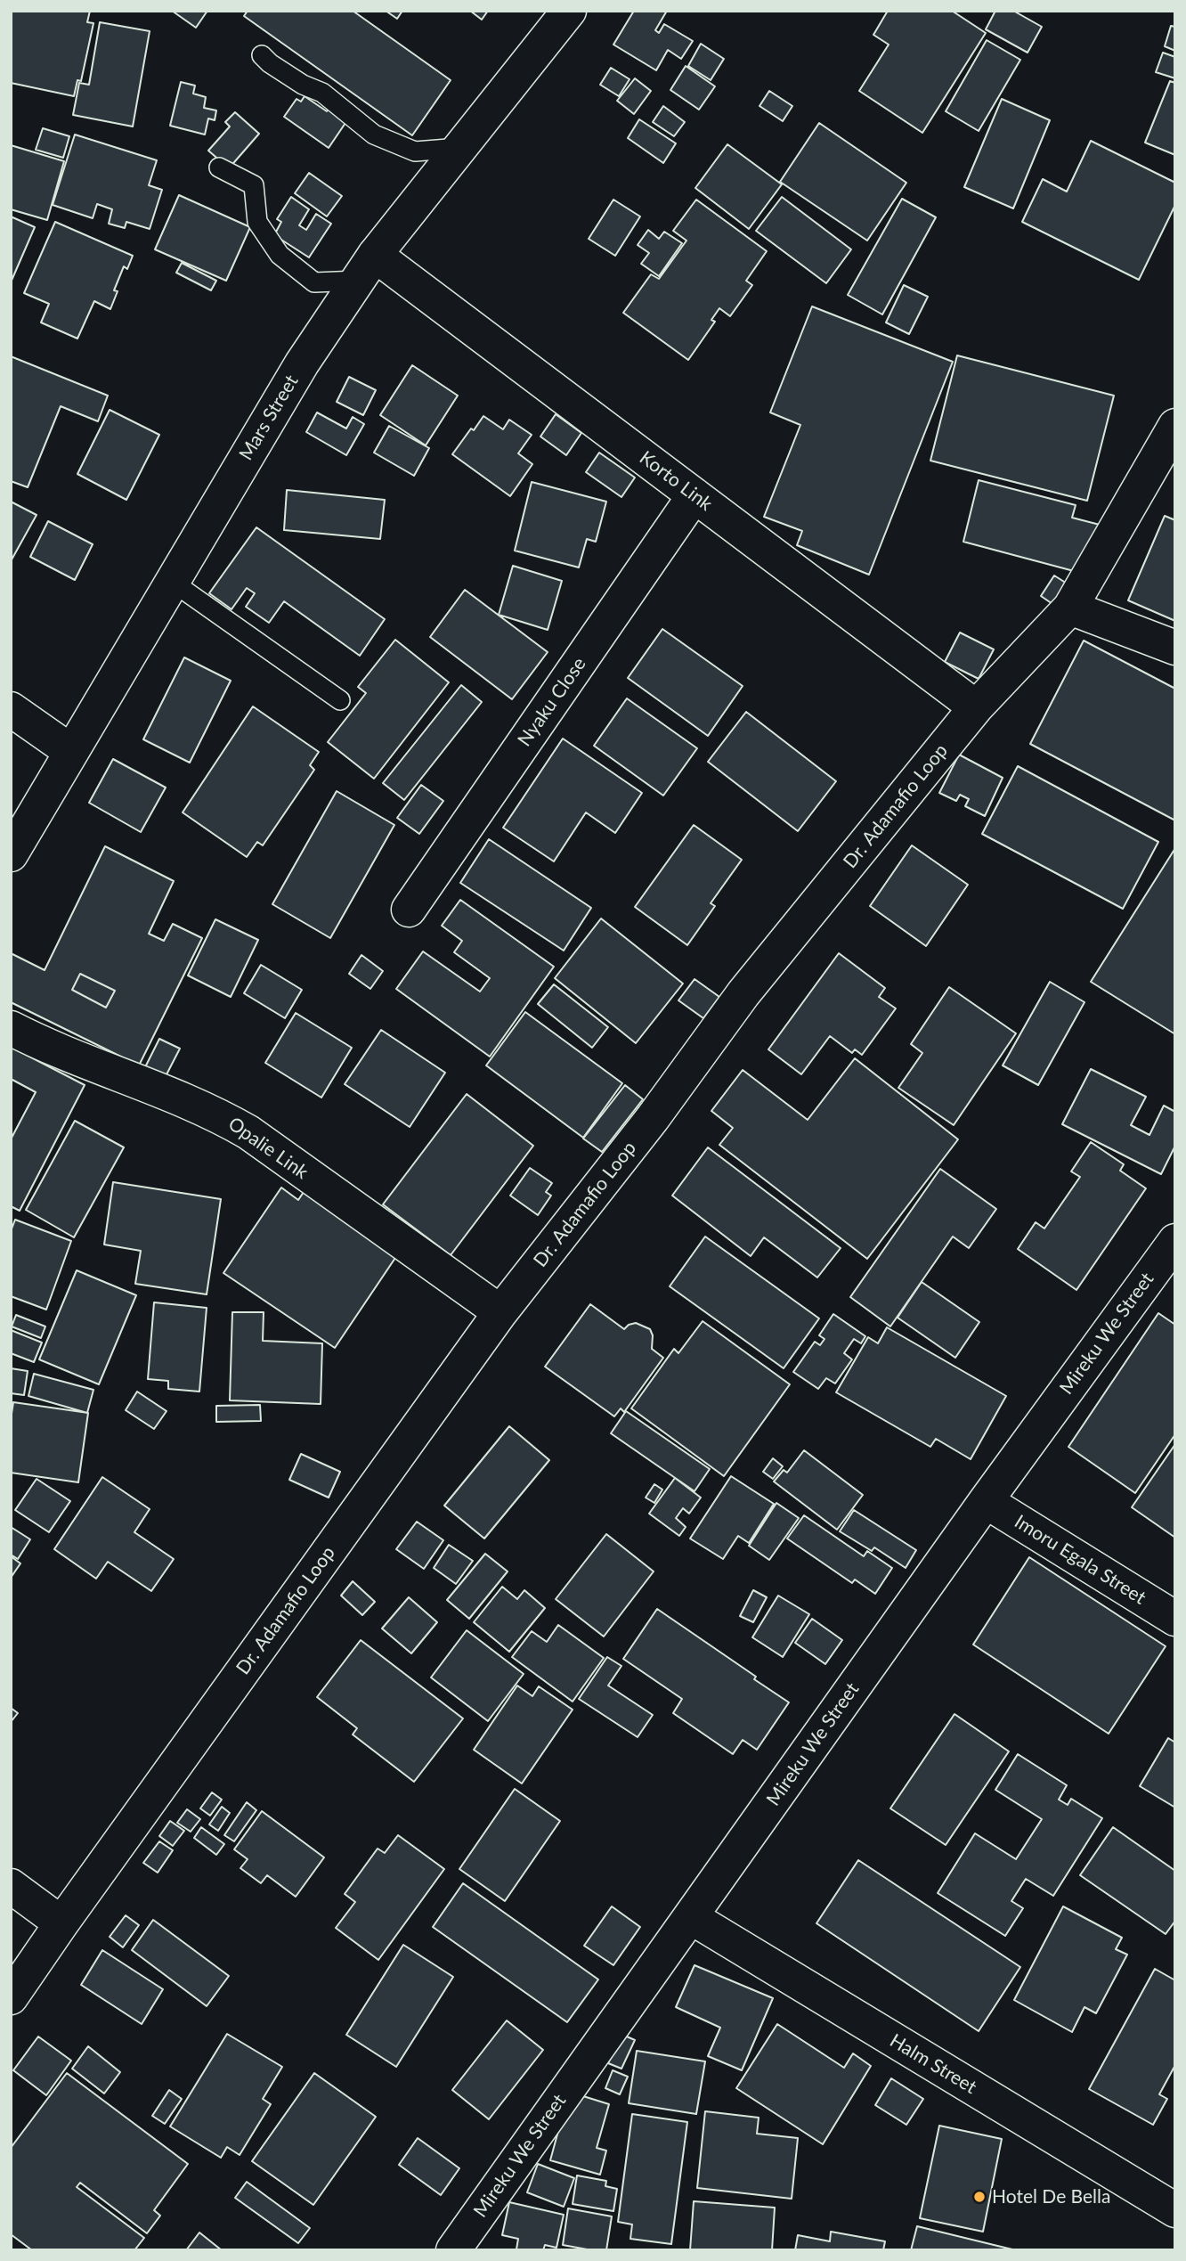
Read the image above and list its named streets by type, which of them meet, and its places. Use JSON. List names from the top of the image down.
{
  "streets": {
    "street": [
      "Mars Street",
      "Korto Link",
      "Nyaku Close",
      "Dr. Adamafio Loop",
      "Opalie Link",
      "Mireku We Street",
      "Imoru Egala Street",
      "Halm Street"
    ]
  },
  "crossings": [
    ["Mars Street", "Korto Link"],
    ["Korto Link", "Nyaku Close"],
    ["Korto Link", "Dr. Adamafio Loop"],
    ["Dr. Adamafio Loop", "Opalie Link"],
    ["Mireku We Street", "Imoru Egala Street"],
    ["Mireku We Street", "Halm Street"]
  ],
  "places": ["Hotel De Bella"]
}
